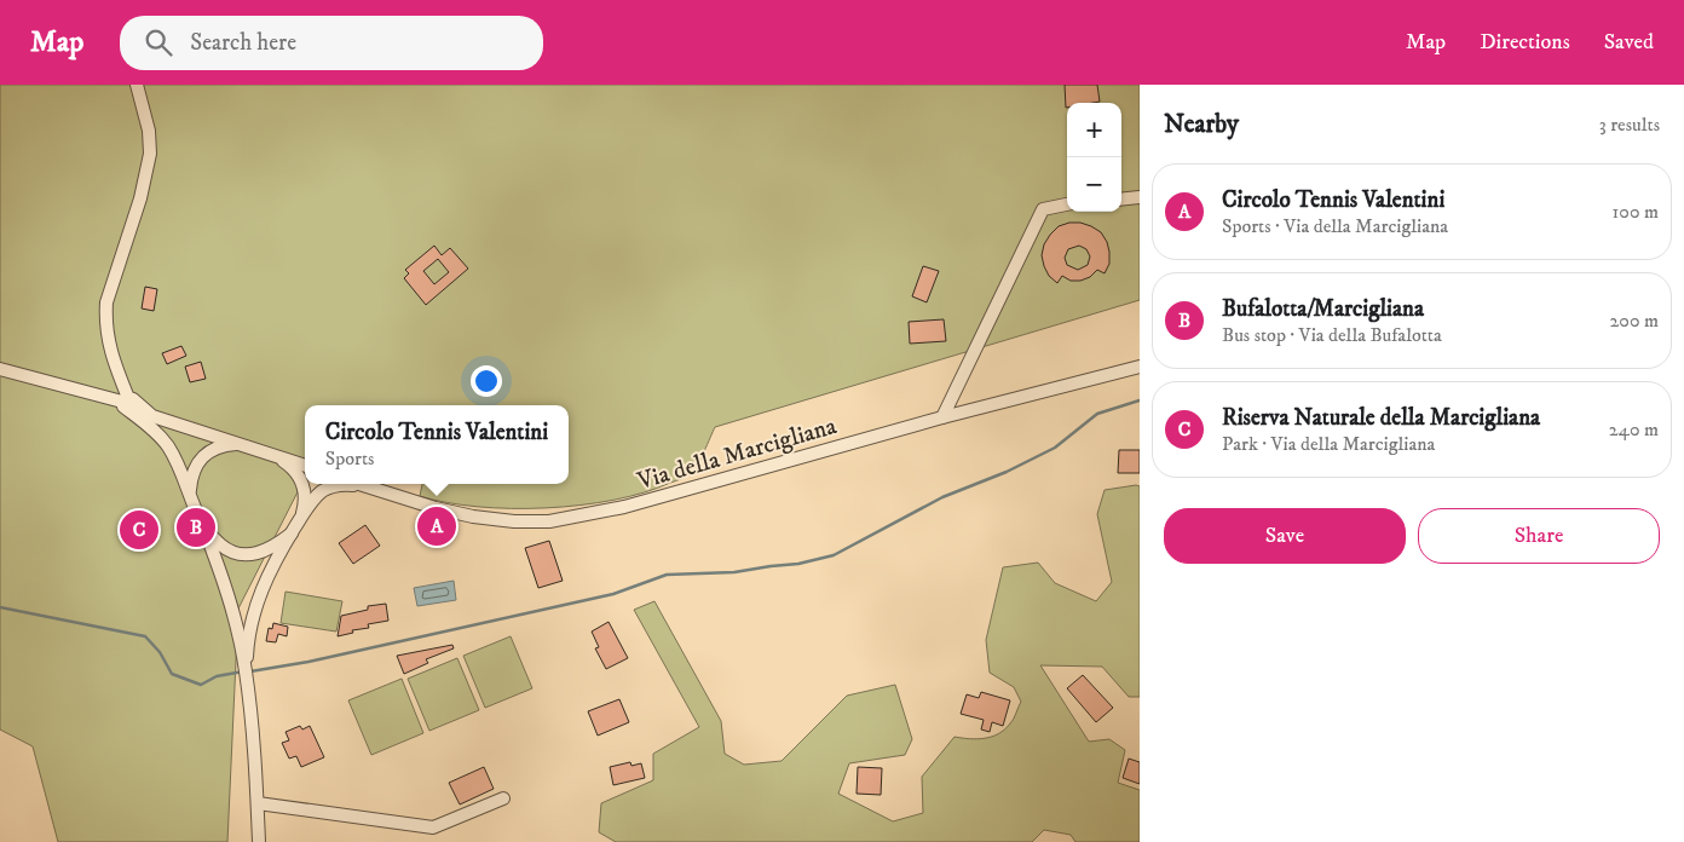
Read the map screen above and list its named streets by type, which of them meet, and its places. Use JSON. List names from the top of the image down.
{
  "streets": {
    "street": ["Via della Marcigliana"]
  },
  "page": {
    "header": "Map",
    "search": "Search here",
    "nav": ["Map", "Directions", "Saved"],
    "heading": ["Nearby", "3 results"],
    "map_buttons": ["+", "−"],
    "list": [
      {
        "mark": "A",
        "name": "Circolo Tennis Valentini",
        "note": "Sports · Via della Marcigliana",
        "value": "100 m"
      },
      {
        "mark": "B",
        "name": "Bufalotta/Marcigliana",
        "note": "Bus stop · Via della Bufalotta",
        "value": "200 m"
      },
      {
        "mark": "C",
        "name": "Riserva Naturale della Marcigliana",
        "note": "Park · Via della Marcigliana",
        "value": "240 m"
      }
    ],
    "popup": ["Circolo Tennis Valentini", "Sports"],
    "buttons": ["Save", "Share"],
    "pins": ["A", "B", "C"]
  }
}
